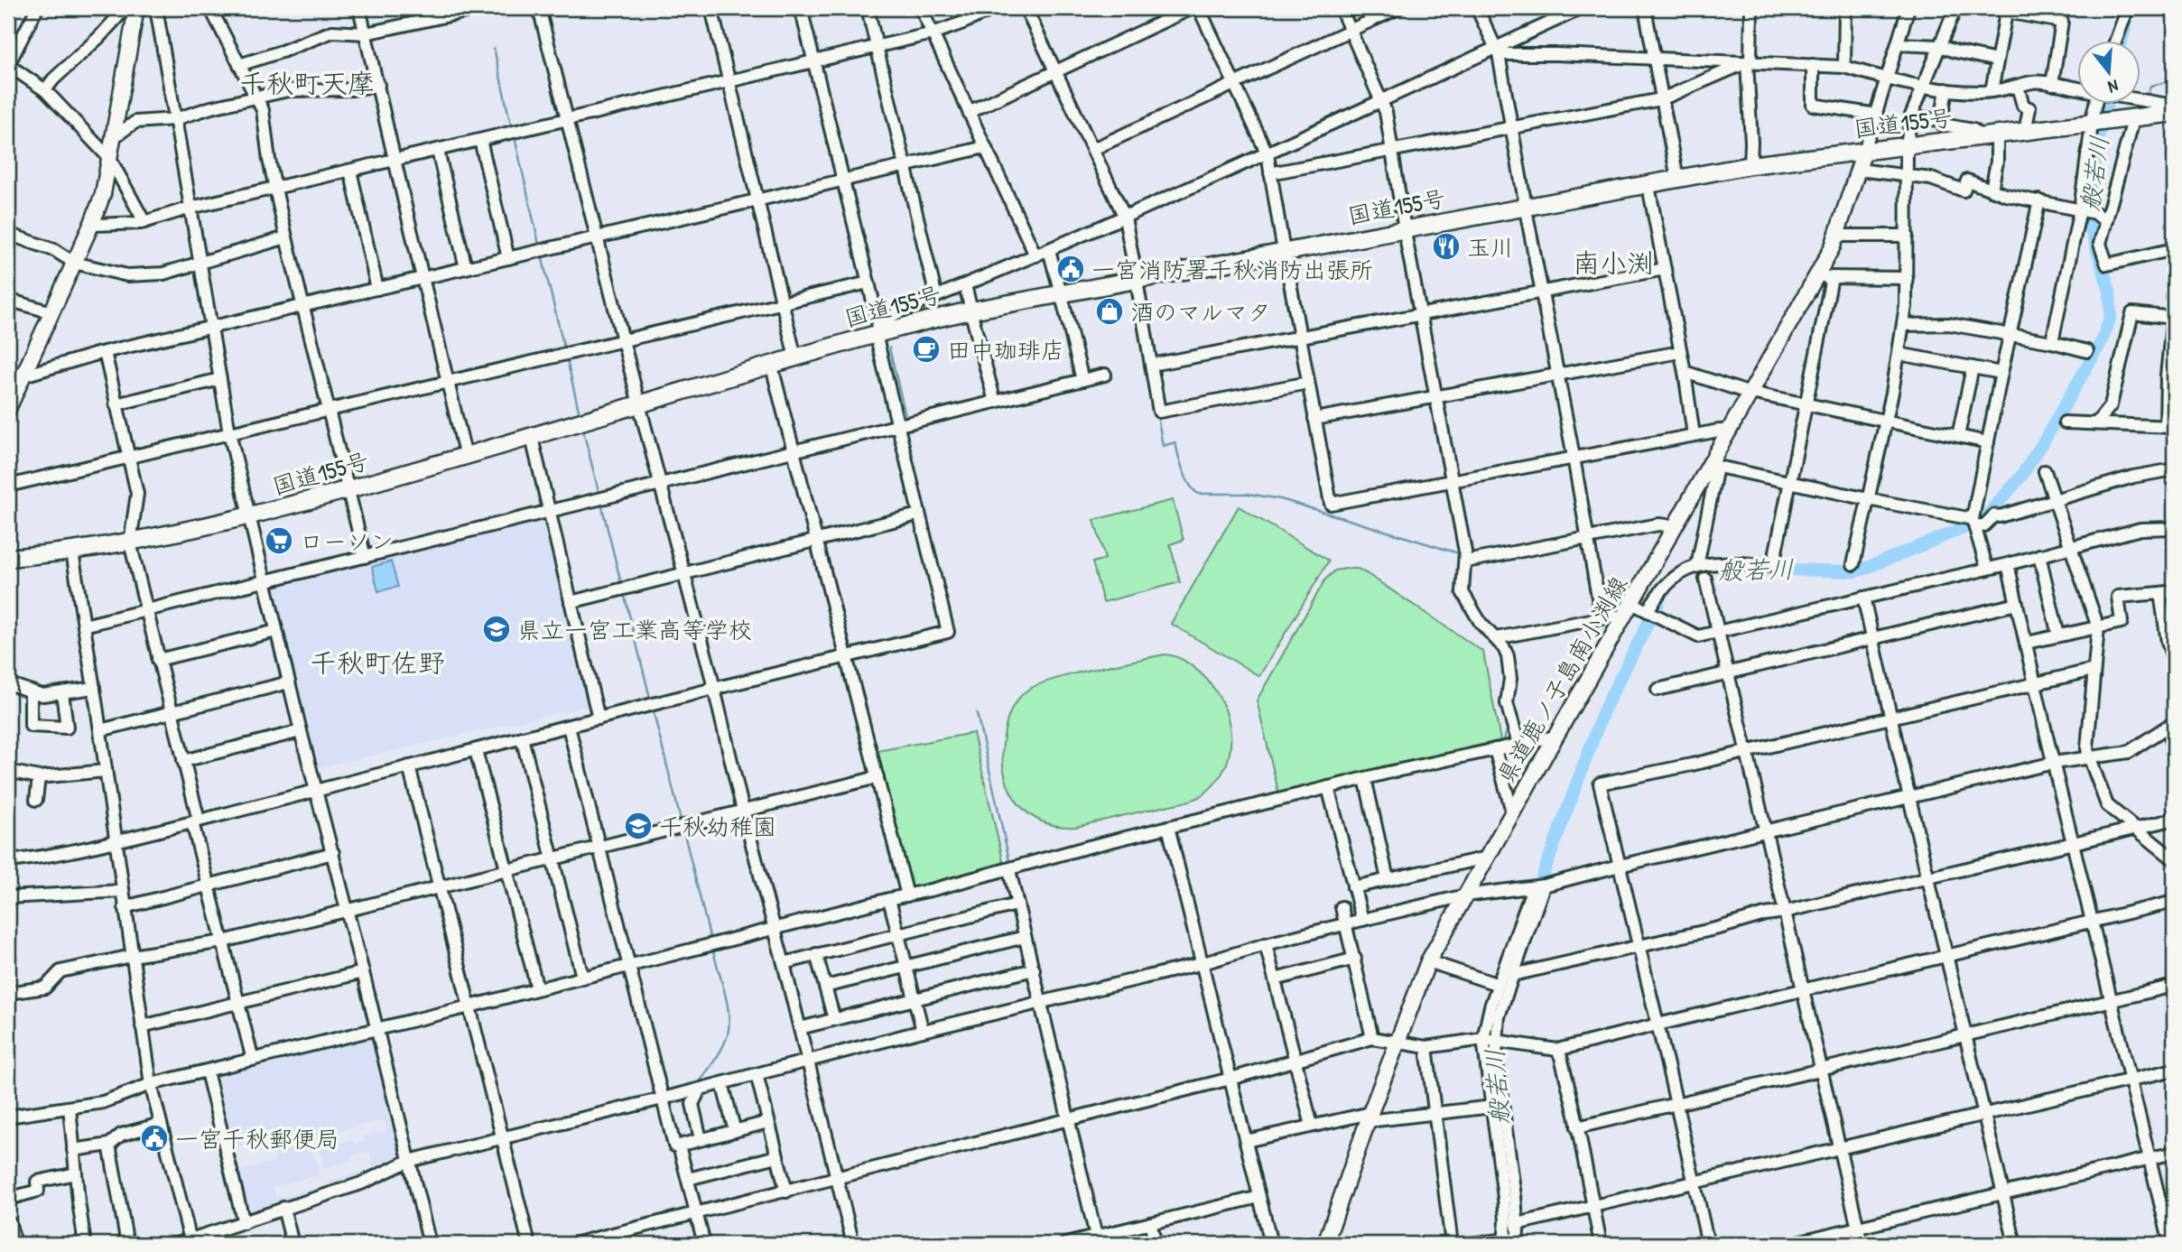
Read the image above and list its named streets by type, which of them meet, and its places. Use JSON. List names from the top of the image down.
{
  "streets": {
    "highway": ["国道155号"],
    "main road": ["県道鹿ノ子島南小渕線"]
  },
  "crossings": [
    ["国道155号", "県道鹿ノ子島南小渕線"]
  ],
  "districts": ["千秋町天摩", "南小渕", "千秋町佐野"],
  "water": ["般若川"],
  "places": {
    "restaurant": ["玉川"],
    "public building": ["一宮消防署千秋消防出張所", "一宮千秋郵便局"],
    "shop": ["酒のマルマタ"],
    "cafe": ["田中珈琲店"],
    "supermarket": ["ローソン"],
    "school or university": ["県立一宮工業高等学校", "千秋幼稚園"]
  },
  "north": "bottom"
}
